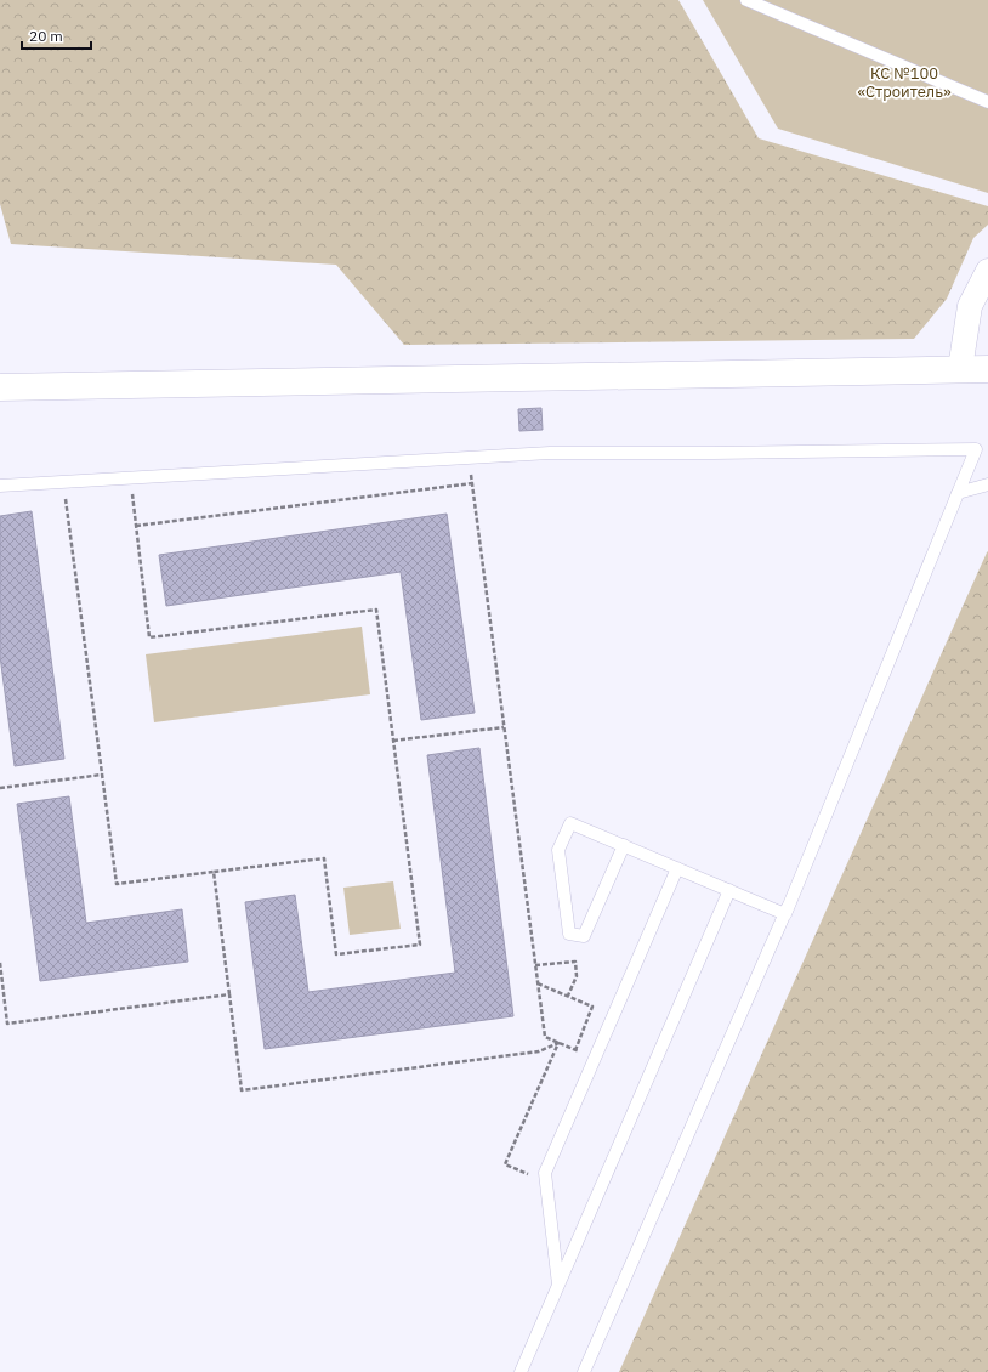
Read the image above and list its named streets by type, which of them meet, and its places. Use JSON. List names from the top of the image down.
{
  "parks": ["КС №100 «Строитель»"],
  "scale_bar": "20 m"
}
